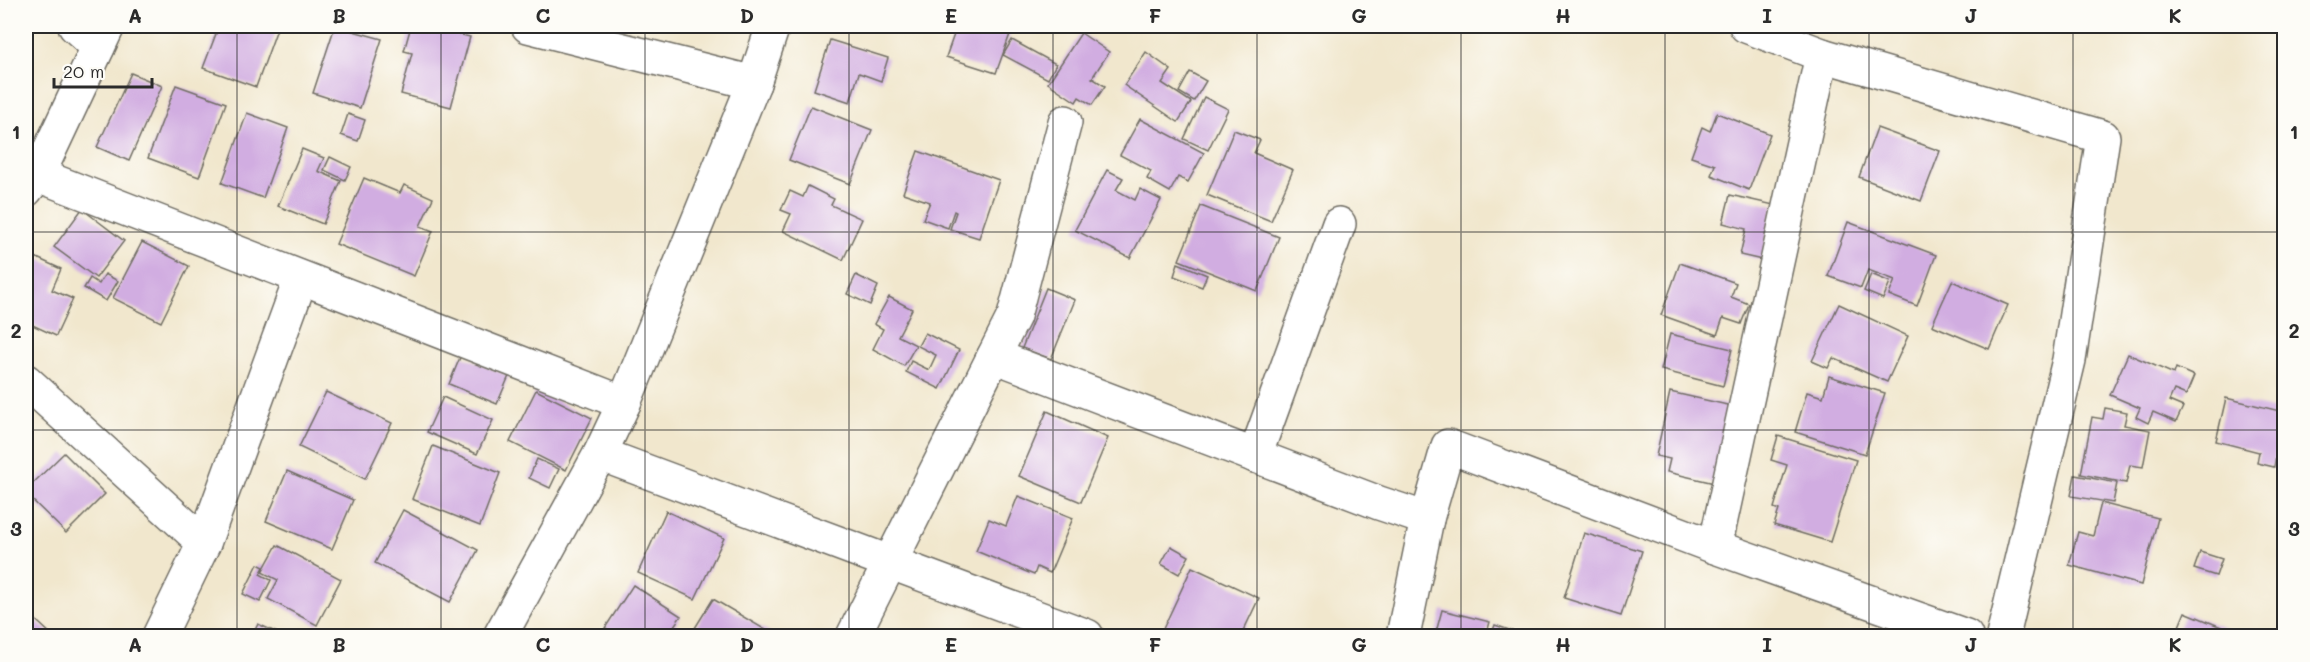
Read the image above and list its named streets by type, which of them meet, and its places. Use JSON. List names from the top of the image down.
{
  "scale_bar": "20 m",
  "grid": {
    "columns": [
      "A",
      "B",
      "C",
      "D",
      "E",
      "F",
      "G",
      "H",
      "I",
      "J",
      "K"
    ],
    "rows": ["1", "2", "3"]
  }
}
